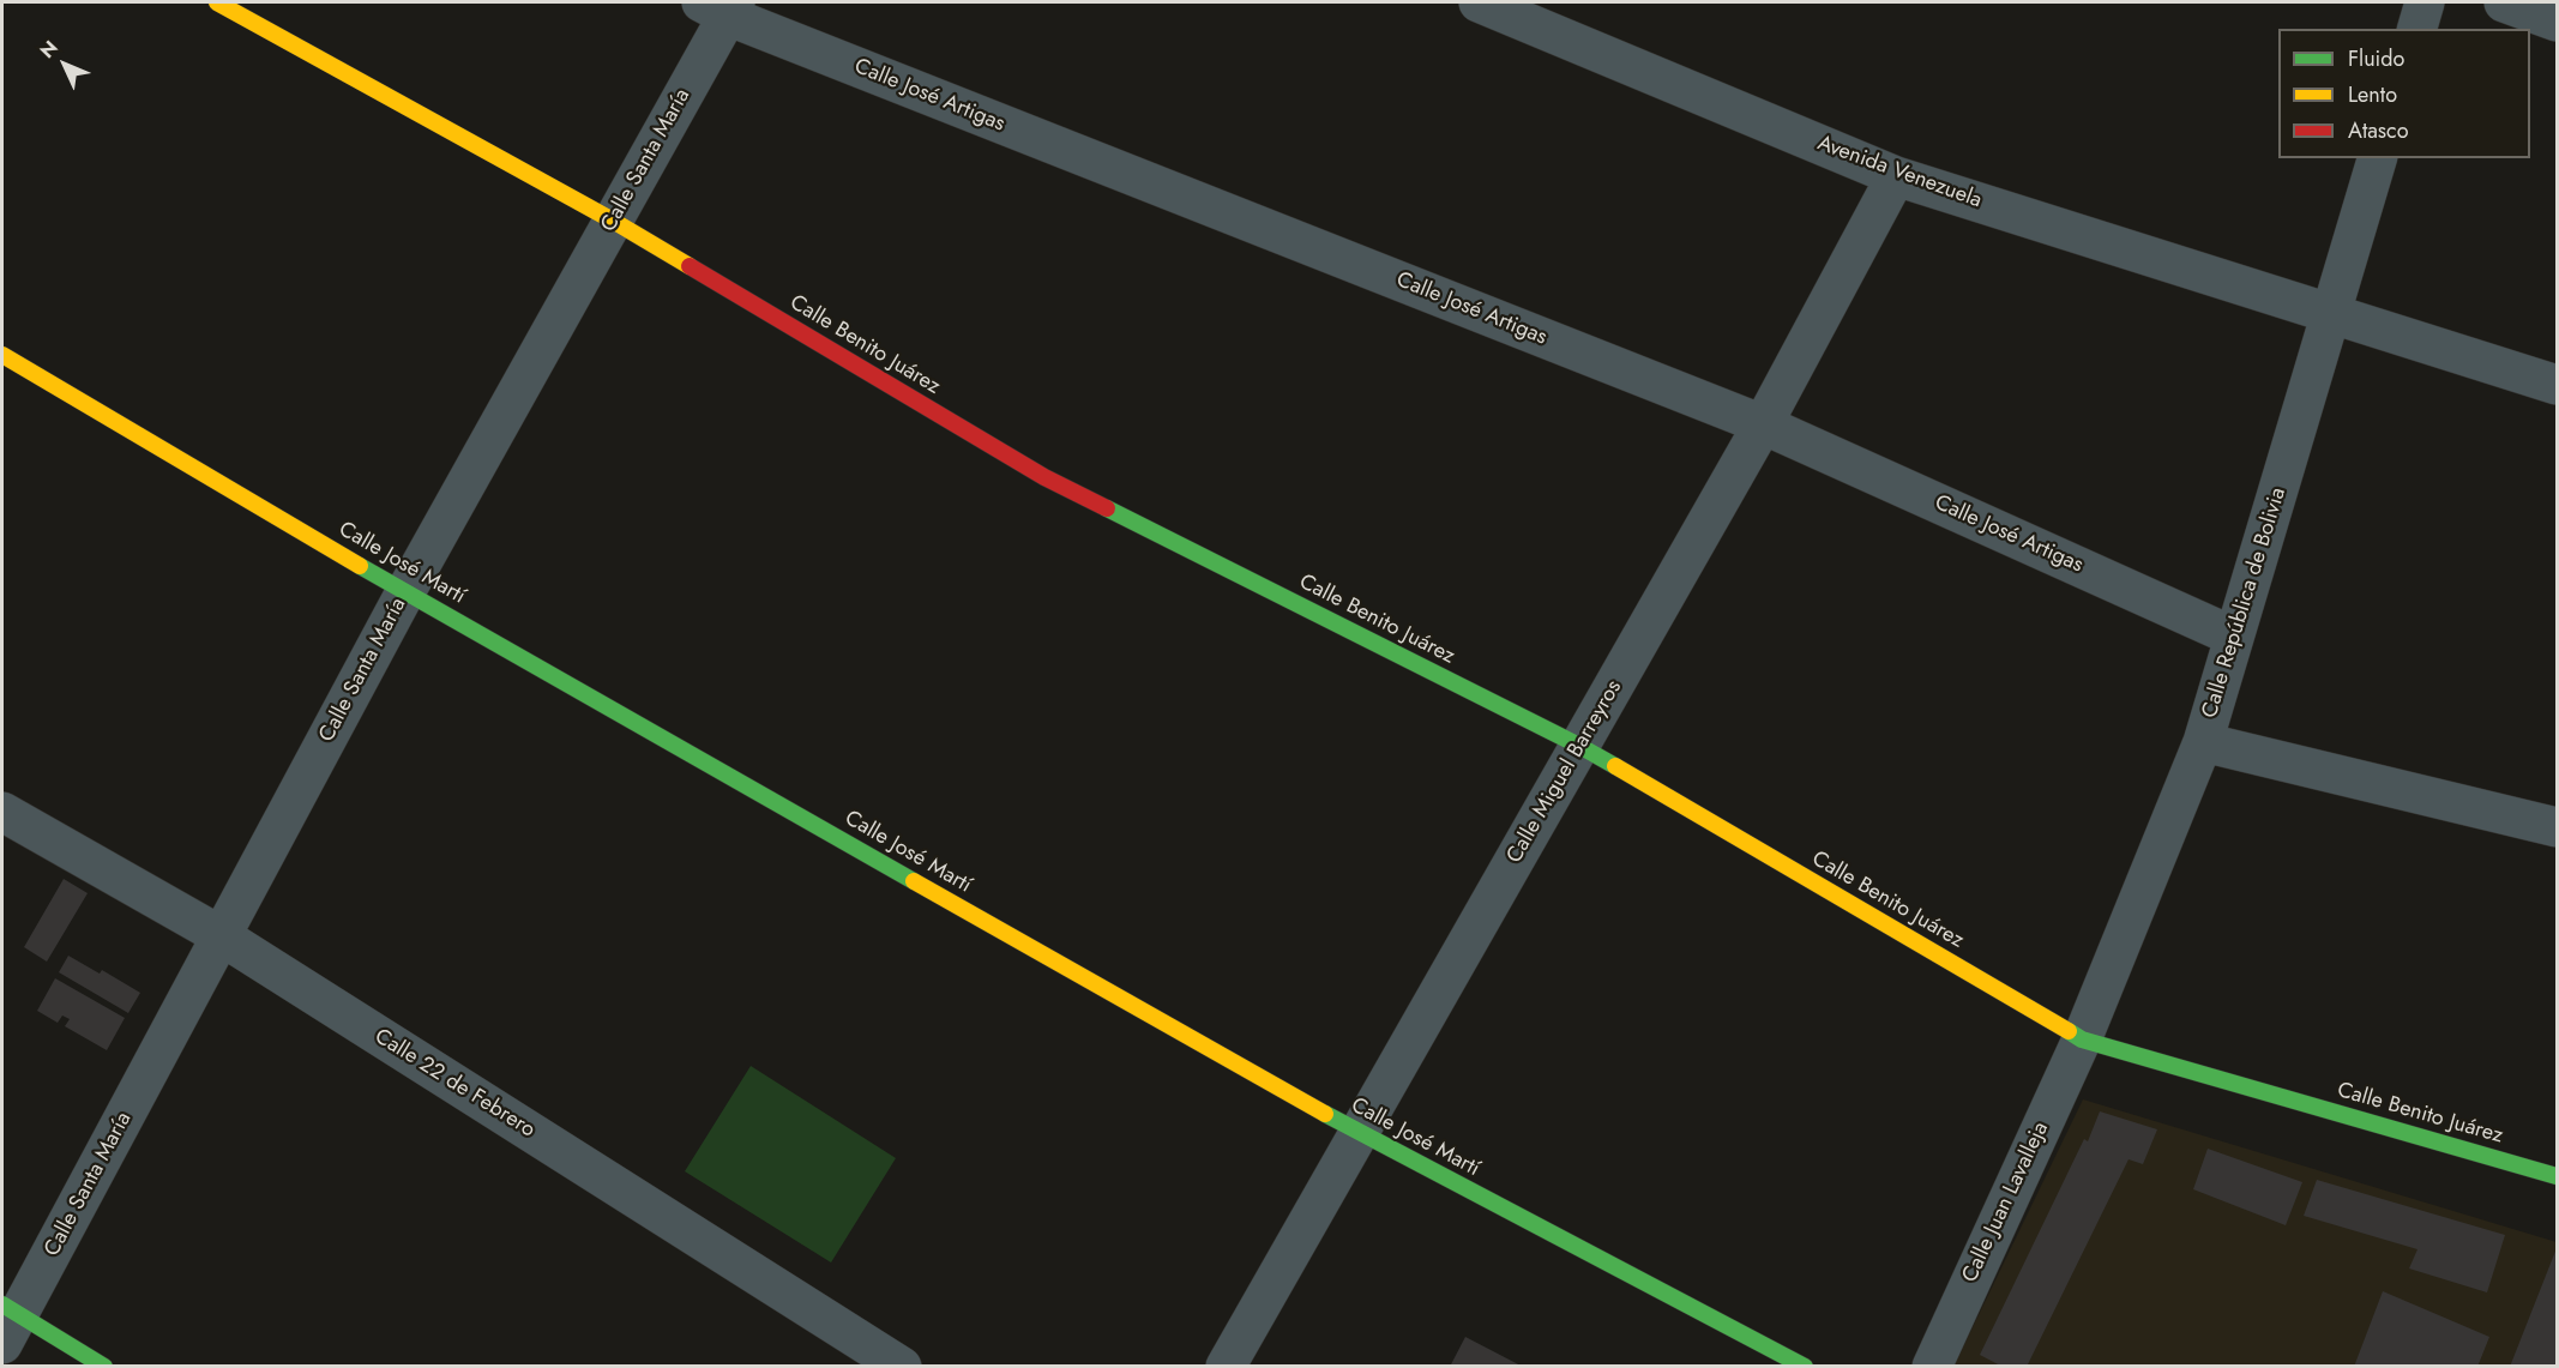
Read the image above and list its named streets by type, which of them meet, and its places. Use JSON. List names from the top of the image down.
{
  "streets": {
    "street": [
      "Calle José Artigas",
      "Calle Santa María",
      "Avenida Venezuela",
      "Calle Benito Juárez",
      "Calle José Martí",
      "Calle República de Bolivia",
      "Calle Miguel Barreyros",
      "Calle 22 de Febrero",
      "Calle Juan Lavalleja"
    ]
  },
  "crossings": [
    ["Calle José Artigas", "Calle Santa María"],
    ["Calle José Artigas", "Calle República de Bolivia"],
    ["Calle José Artigas", "Calle Miguel Barreyros"],
    ["Calle Santa María", "Calle Benito Juárez"],
    ["Calle Santa María", "Calle José Martí"],
    ["Calle Santa María", "Calle 22 de Febrero"],
    ["Avenida Venezuela", "Calle República de Bolivia"],
    ["Avenida Venezuela", "Calle Miguel Barreyros"],
    ["Calle Benito Juárez", "Calle República de Bolivia"],
    ["Calle Benito Juárez", "Calle Miguel Barreyros"],
    ["Calle Benito Juárez", "Calle Juan Lavalleja"],
    ["Calle José Martí", "Calle Miguel Barreyros"],
    ["Calle República de Bolivia", "Calle Juan Lavalleja"]
  ],
  "legend": ["Fluido", "Lento", "Atasco"],
  "north": "top left"
}
